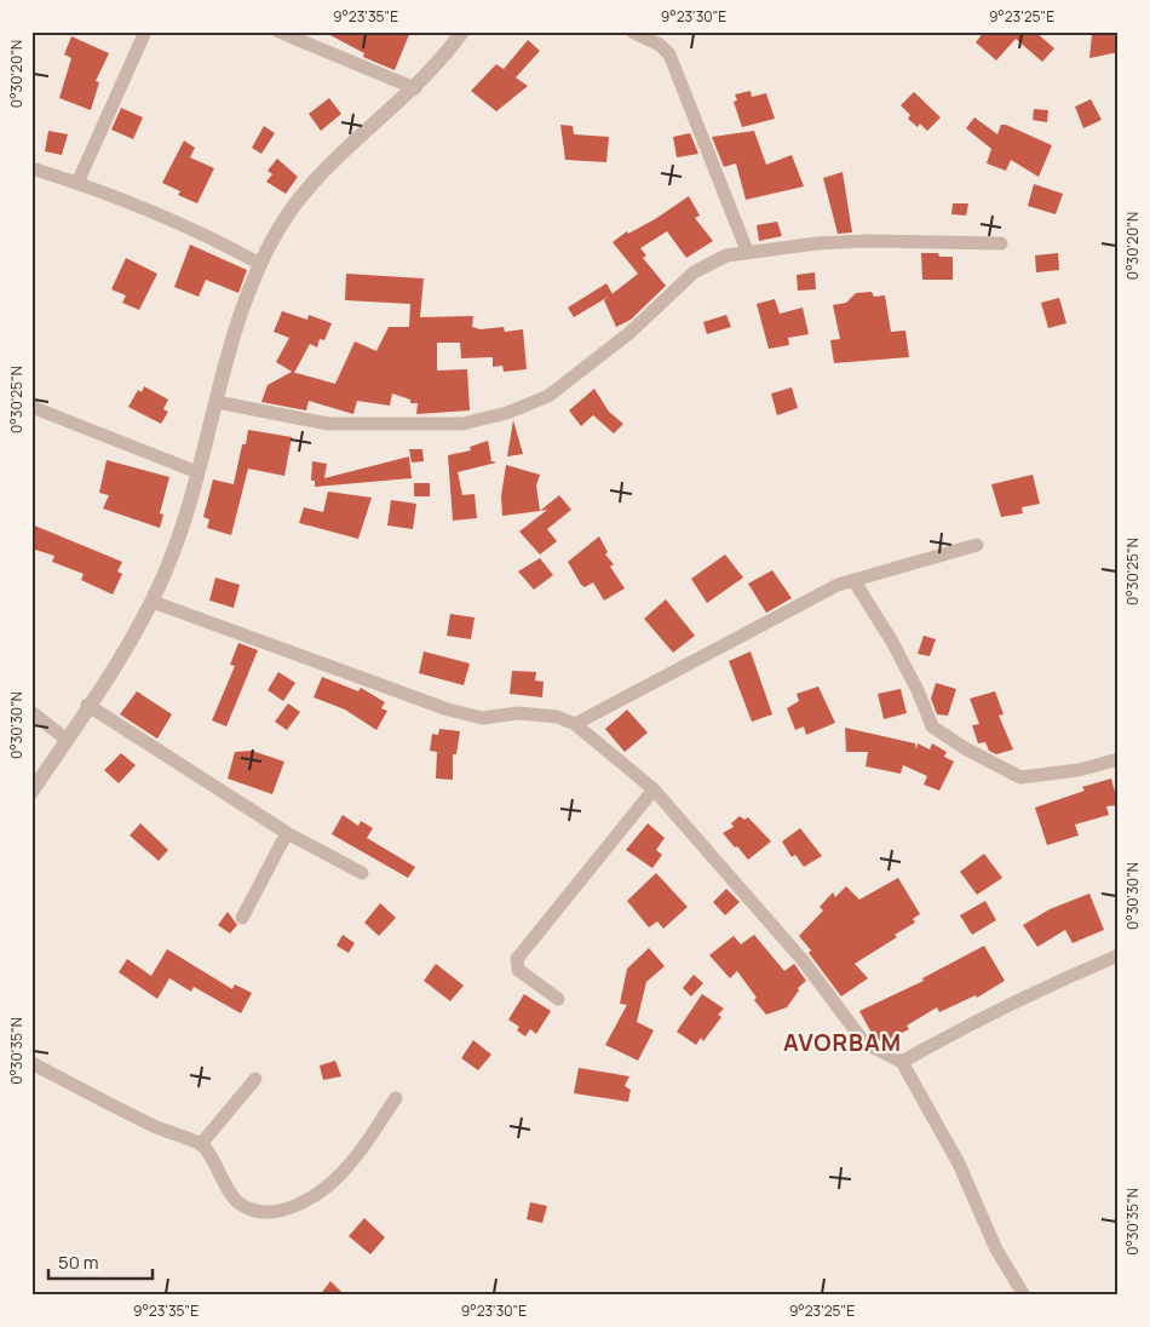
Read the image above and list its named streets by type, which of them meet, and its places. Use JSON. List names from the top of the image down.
{
  "districts": ["AVORBAM"],
  "scale_bar": "50 m",
  "coordinates": [
    "9°23'35\"E",
    "9°23'30\"E",
    "9°23'25\"E",
    "0°30'20\"N",
    "0°30'25\"N",
    "0°30'30\"N",
    "0°30'35\"N"
  ]
}
